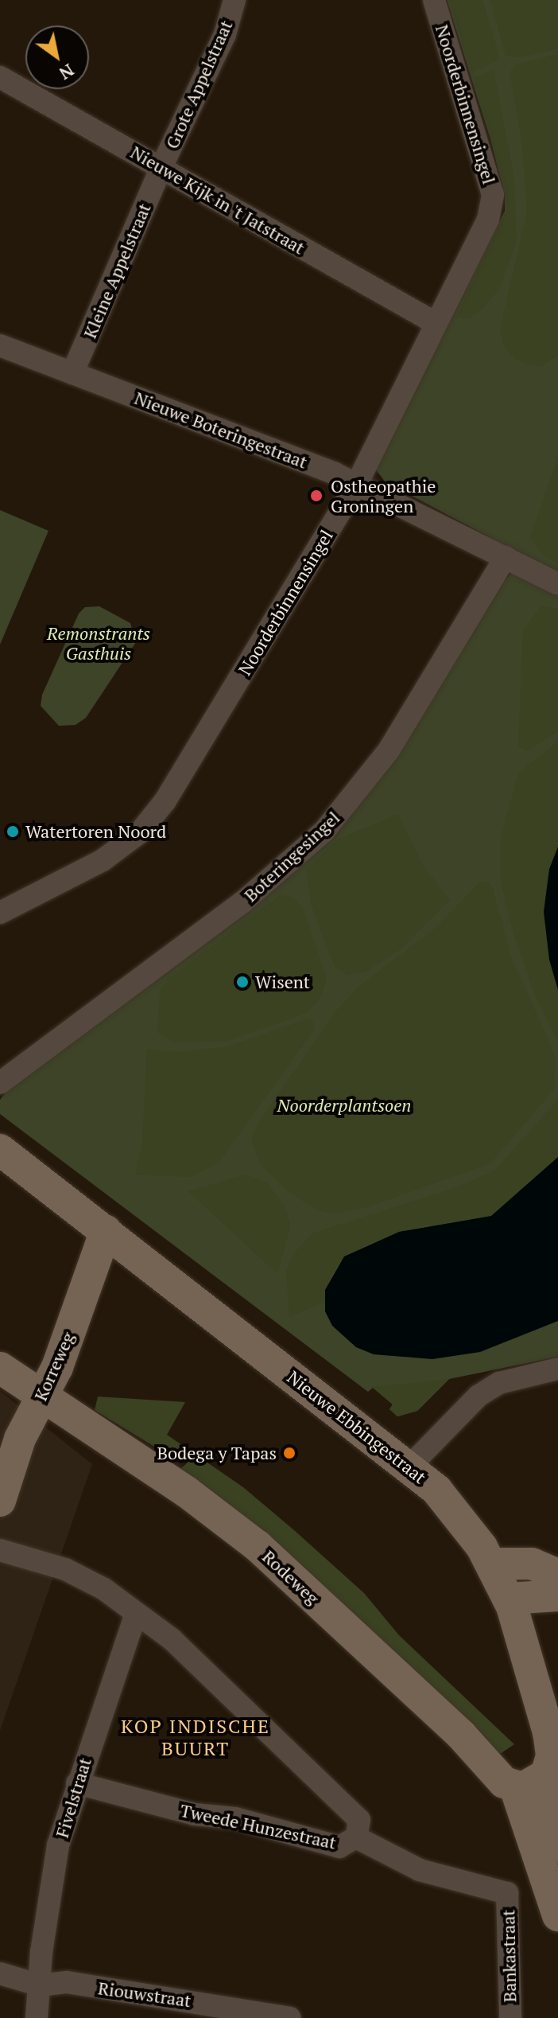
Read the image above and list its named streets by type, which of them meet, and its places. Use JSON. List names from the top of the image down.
{
  "streets": {
    "main road": ["Korreweg", "Nieuwe Ebbingestraat", "Rodeweg"],
    "street": [
      "Grote Appelstraat",
      "Noorderbinnensingel",
      "Nieuwe Kijk in 't Jatstraat",
      "Kleine Appelstraat",
      "Nieuwe Boteringestraat",
      "Boteringesingel",
      "Fivelstraat",
      "Tweede Hunzestraat",
      "Bankastraat",
      "Riouwstraat"
    ]
  },
  "crossings": [
    ["Grote Appelstraat", "Nieuwe Kijk in 't Jatstraat"],
    ["Grote Appelstraat", "Kleine Appelstraat"],
    ["Noorderbinnensingel", "Nieuwe Kijk in 't Jatstraat"],
    ["Noorderbinnensingel", "Nieuwe Boteringestraat"],
    ["Nieuwe Kijk in 't Jatstraat", "Kleine Appelstraat"],
    ["Kleine Appelstraat", "Nieuwe Boteringestraat"],
    ["Nieuwe Boteringestraat", "Boteringesingel"],
    ["Korreweg", "Nieuwe Ebbingestraat"],
    ["Korreweg", "Rodeweg"],
    ["Fivelstraat", "Tweede Hunzestraat"],
    ["Fivelstraat", "Riouwstraat"],
    ["Tweede Hunzestraat", "Bankastraat"]
  ],
  "districts": ["KOP INDISCHE BUURT"],
  "parks": ["Remonstrants Gasthuis", "Noorderplantsoen"],
  "places": [
    "Ostheopathie Groningen",
    "Watertoren Noord",
    "Wisent",
    "Bodega y Tapas"
  ],
  "north": "bottom right"
}
